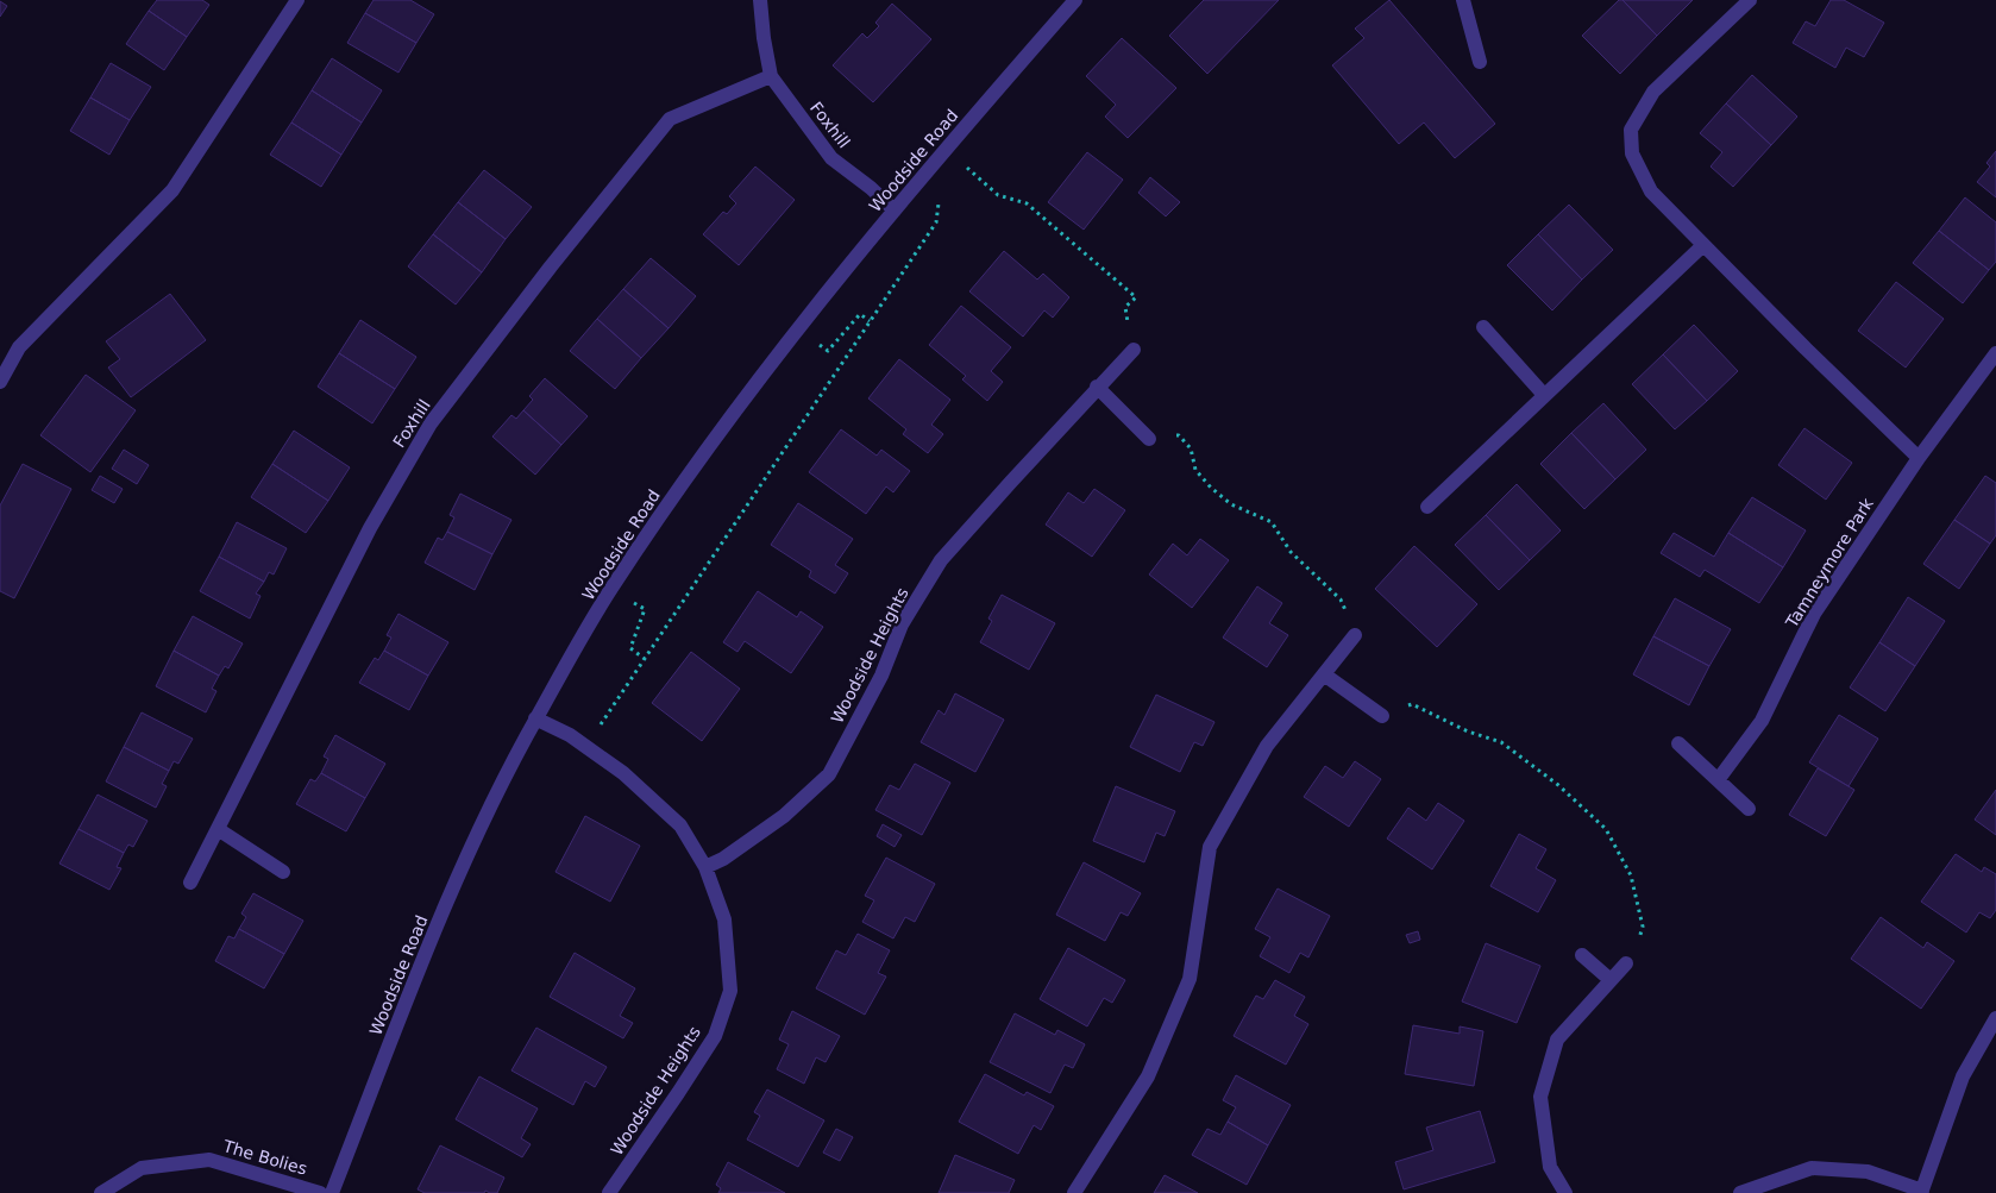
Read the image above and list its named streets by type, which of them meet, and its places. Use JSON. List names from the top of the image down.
{
  "streets": {
    "street": [
      "Foxhill",
      "Woodside Road",
      "Tamneymore Park",
      "Woodside Heights",
      "The Bolies"
    ]
  },
  "crossings": [
    ["Foxhill", "Woodside Road"],
    ["Woodside Road", "Woodside Heights"]
  ]
}
